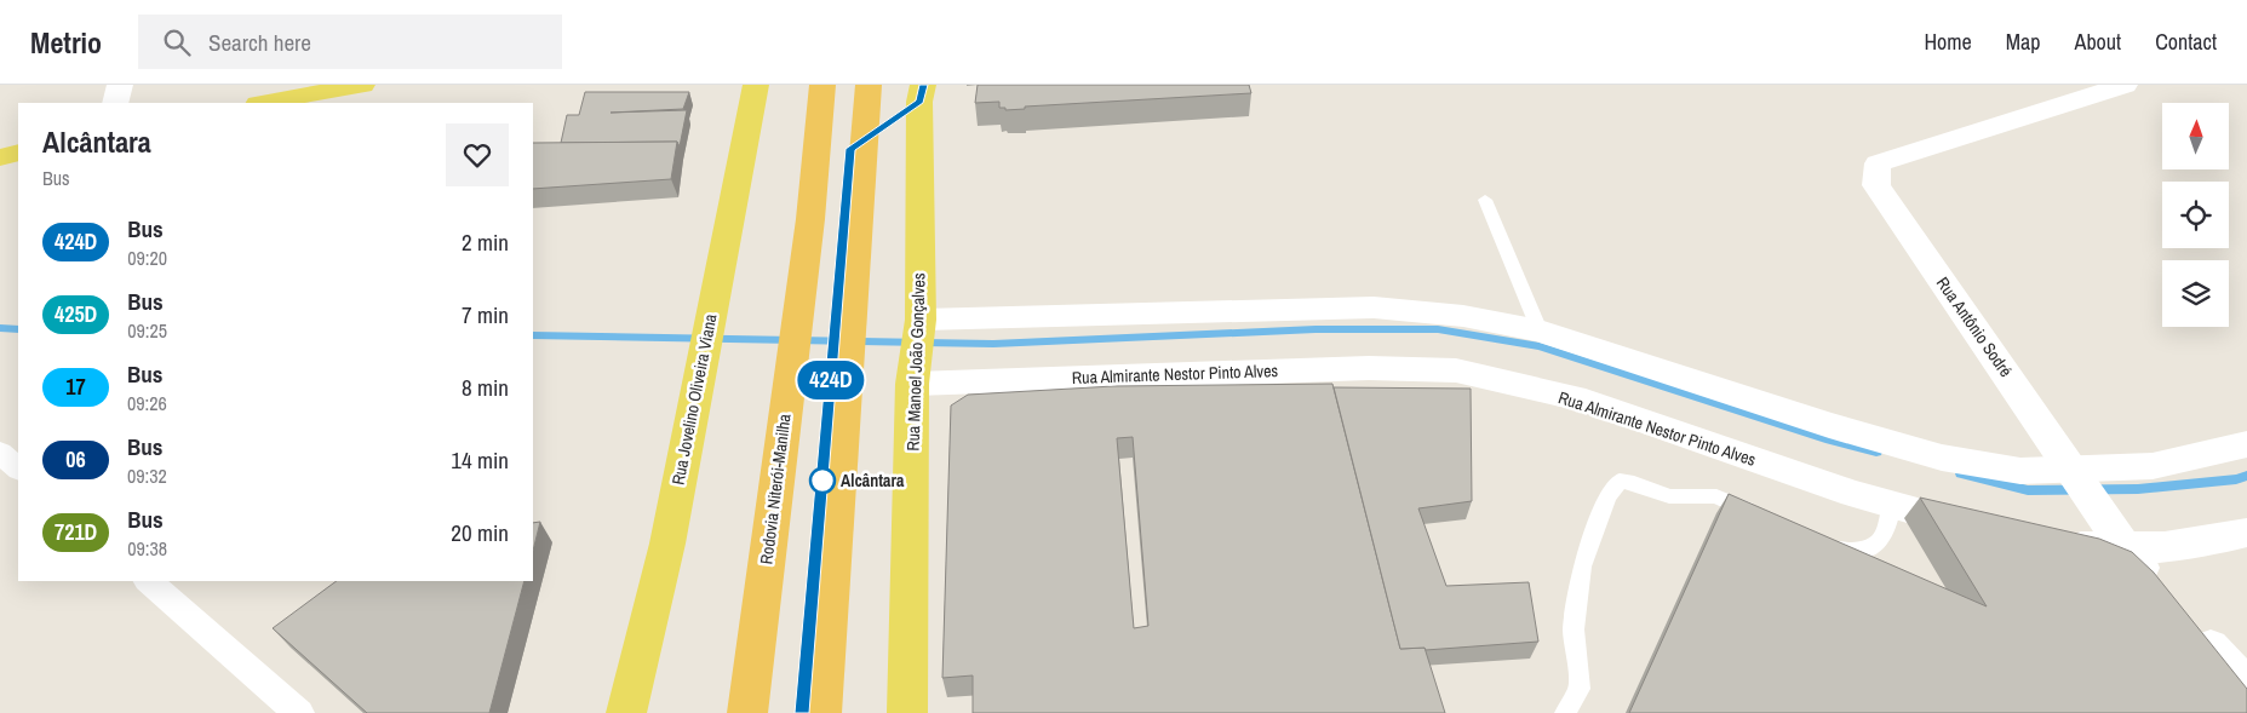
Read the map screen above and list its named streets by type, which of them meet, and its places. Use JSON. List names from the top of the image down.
{
  "streets": {
    "highway": ["Rodovia Niterói-Manilha"],
    "main road": ["Rua Manoel João Gonçalves", "Rua Jovelino Oliveira Viana"],
    "street": ["Rua Antônio Sodré", "Rua Almirante Nestor Pinto Alves"]
  },
  "crossings": [
    ["Rua Manoel João Gonçalves", "Rua Almirante Nestor Pinto Alves"]
  ],
  "places": ["Alcântara"],
  "lines": ["bus line 424D"],
  "north": "top",
  "page": {
    "header": "Metrio",
    "search": "Search here",
    "nav": [
      "Home",
      "Map",
      "About",
      "Contact"
    ],
    "on_map": "424D",
    "heading": ["Alcântara", "Bus"],
    "list": [
      {
        "mark": "424D",
        "name": "Bus",
        "note": "09:20",
        "value": "2 min"
      },
      {
        "mark": "425D",
        "name": "Bus",
        "note": "09:25",
        "value": "7 min"
      },
      {
        "mark": "17",
        "name": "Bus",
        "note": "09:26",
        "value": "8 min"
      },
      {
        "mark": "06",
        "name": "Bus",
        "note": "09:32",
        "value": "14 min"
      },
      {
        "mark": "721D",
        "name": "Bus",
        "note": "09:38",
        "value": "20 min"
      }
    ]
  }
}
